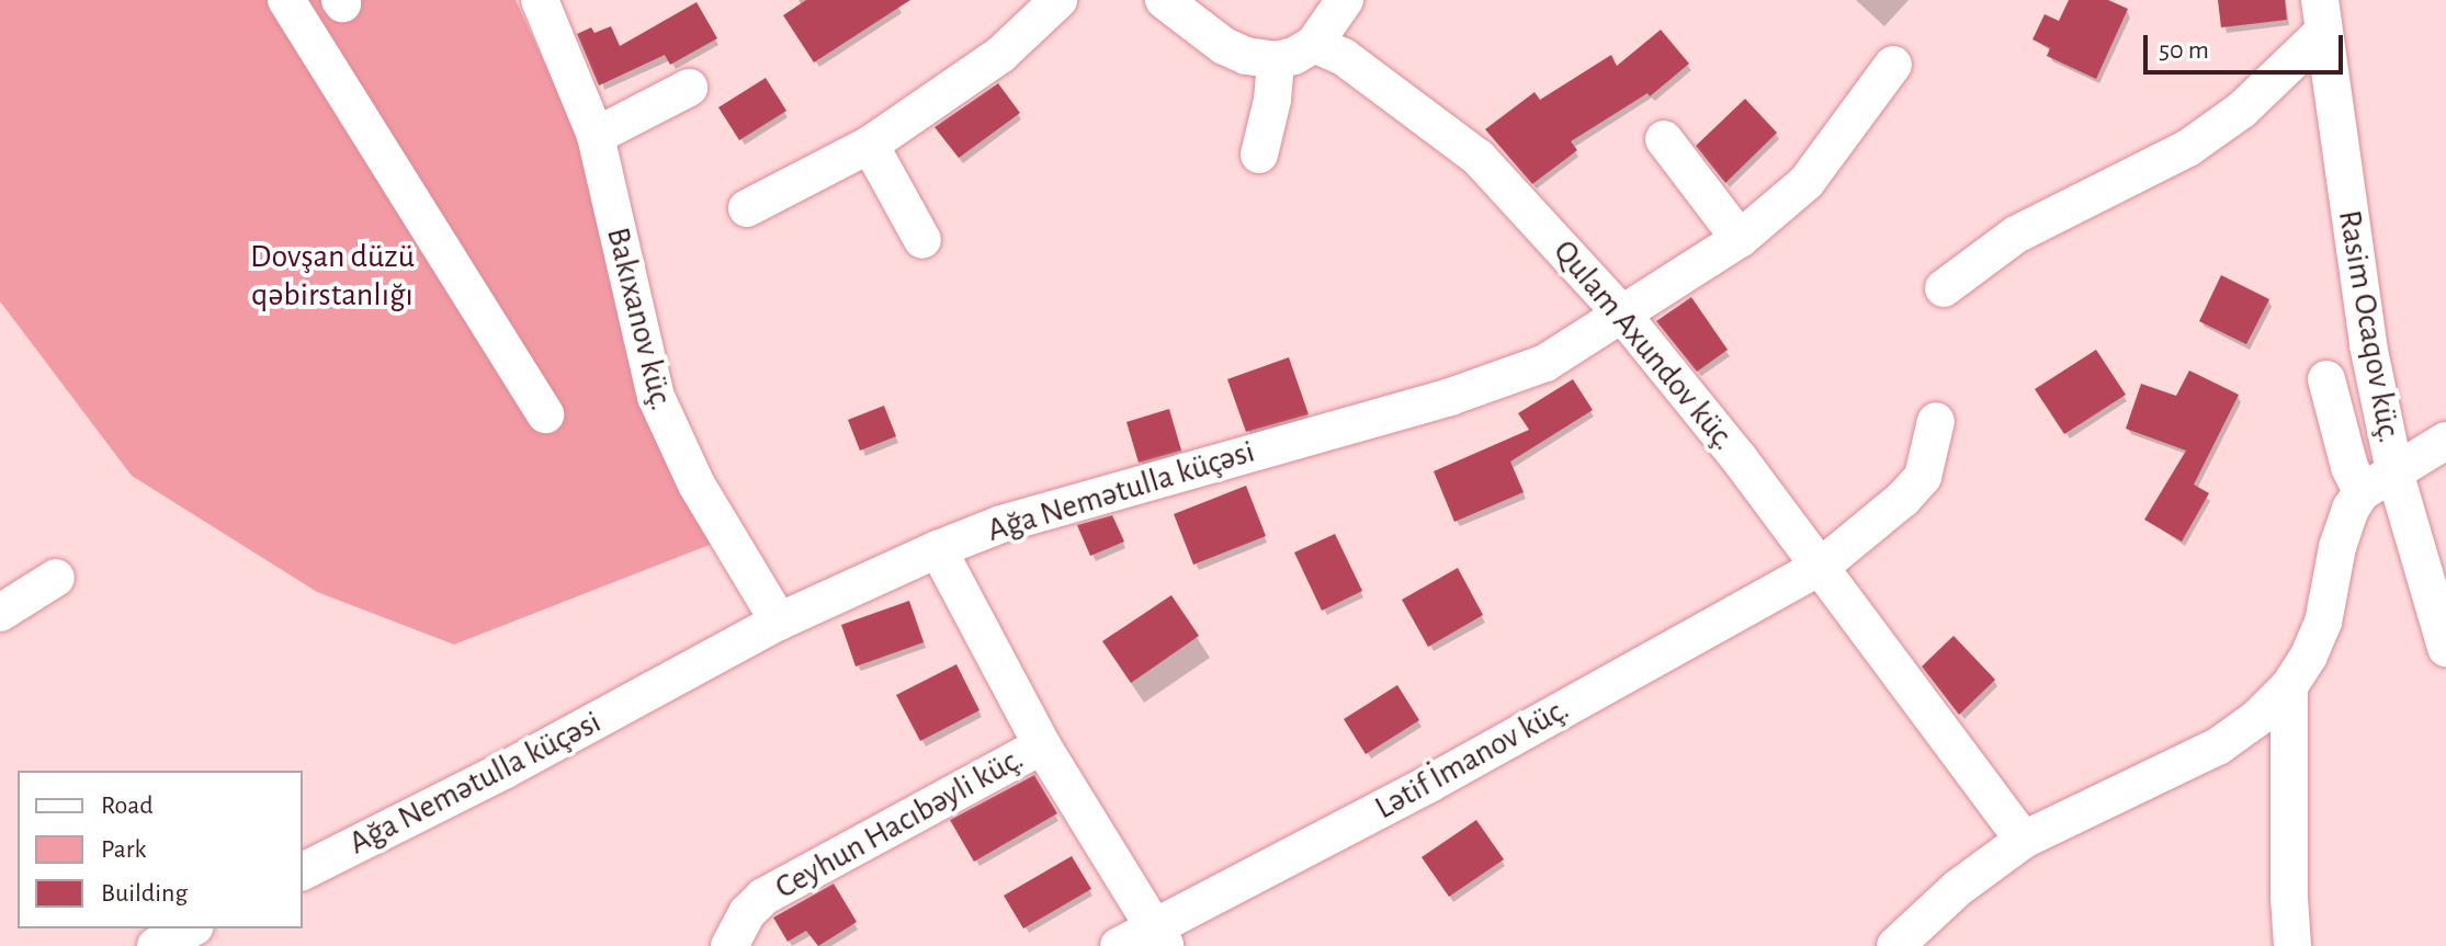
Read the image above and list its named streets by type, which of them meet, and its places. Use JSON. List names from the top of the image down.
{
  "streets": {
    "street": [
      "Bakıxanov küç.",
      "Rasim Ocaqov küç.",
      "Qulam Axundov küç.",
      "Ağa Nemətulla küçəsi",
      "Lətif İmanov küç.",
      "Ceyhun Hacıbəyli küç."
    ]
  },
  "crossings": [
    ["Bakıxanov küç.", "Ağa Nemətulla küçəsi"],
    ["Qulam Axundov küç.", "Ağa Nemətulla küçəsi"],
    ["Qulam Axundov küç.", "Lətif İmanov küç."]
  ],
  "parks": ["Dovşan düzü qəbirstanlığı"],
  "legend": ["Road", "Park", "Building"],
  "scale_bar": "50 m"
}
